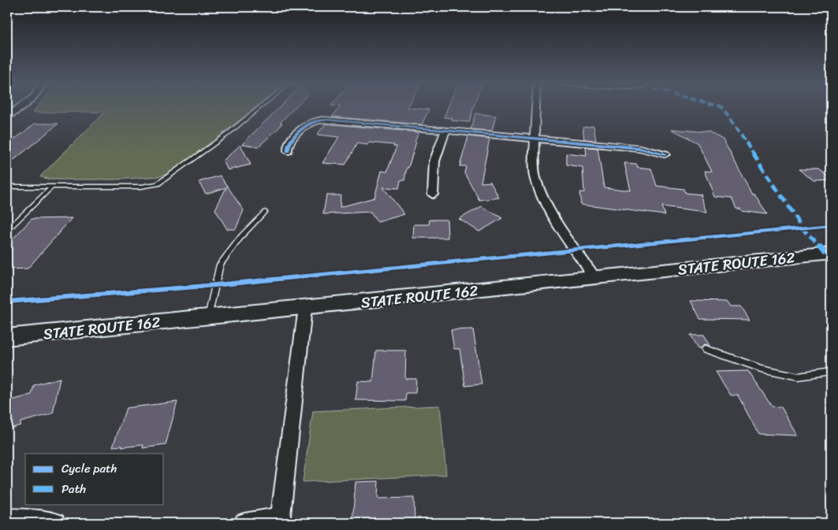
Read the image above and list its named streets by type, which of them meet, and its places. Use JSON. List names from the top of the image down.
{
  "streets": {
    "main road": ["STATE ROUTE 162"]
  },
  "legend": ["Cycle path", "Path"]
}
